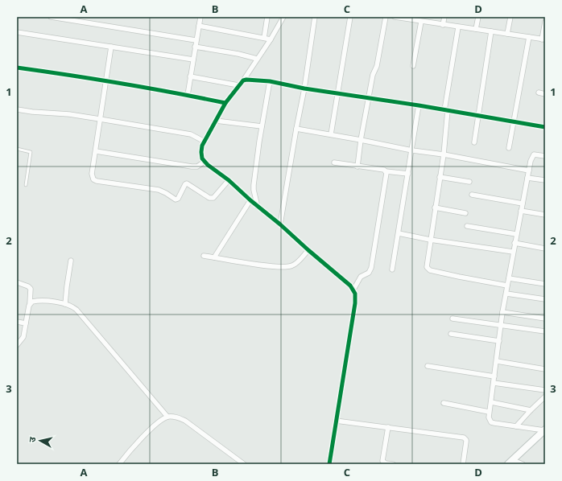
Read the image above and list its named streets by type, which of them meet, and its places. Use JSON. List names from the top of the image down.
{
  "north": "left",
  "grid": {
    "columns": [
      "A",
      "B",
      "C",
      "D"
    ],
    "rows": ["1", "2", "3"]
  }
}
